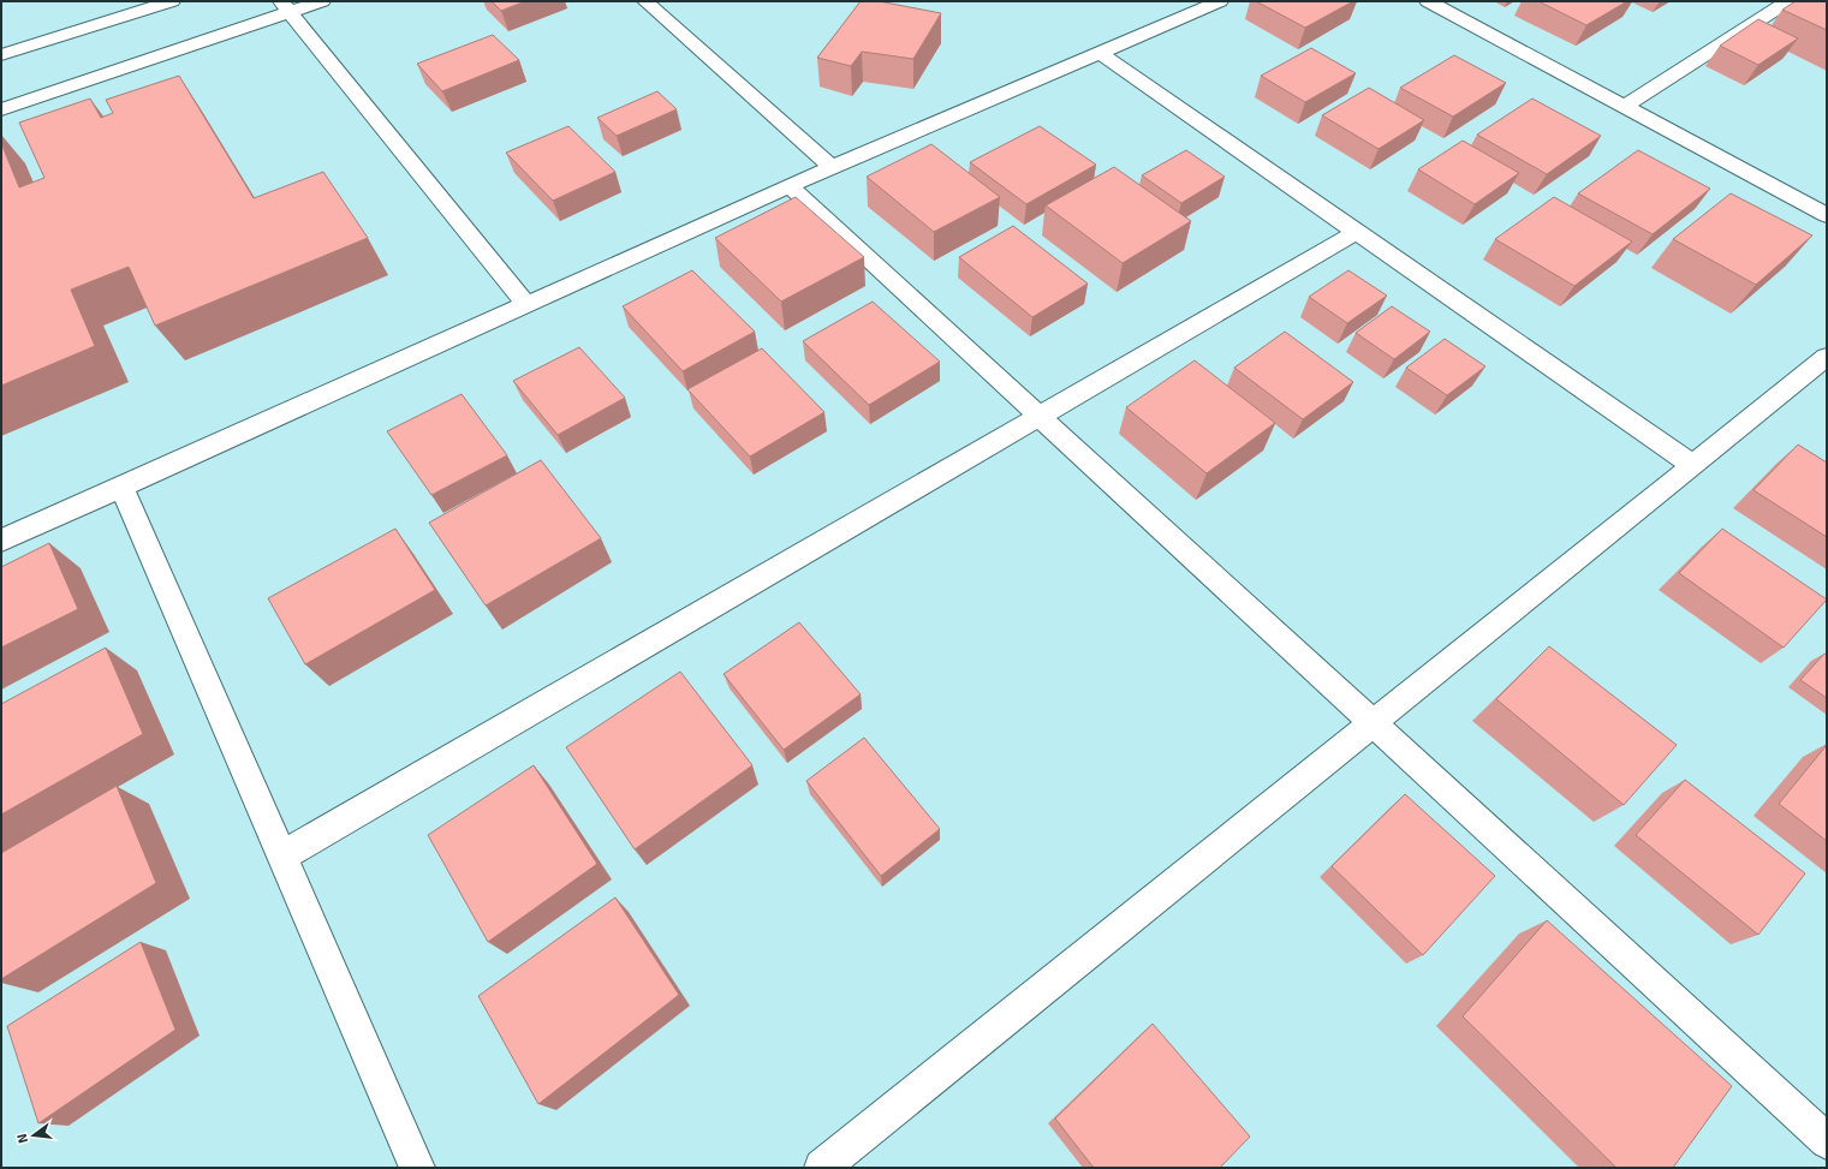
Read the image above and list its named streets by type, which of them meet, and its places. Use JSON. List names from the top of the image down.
{
  "north": "left"
}
